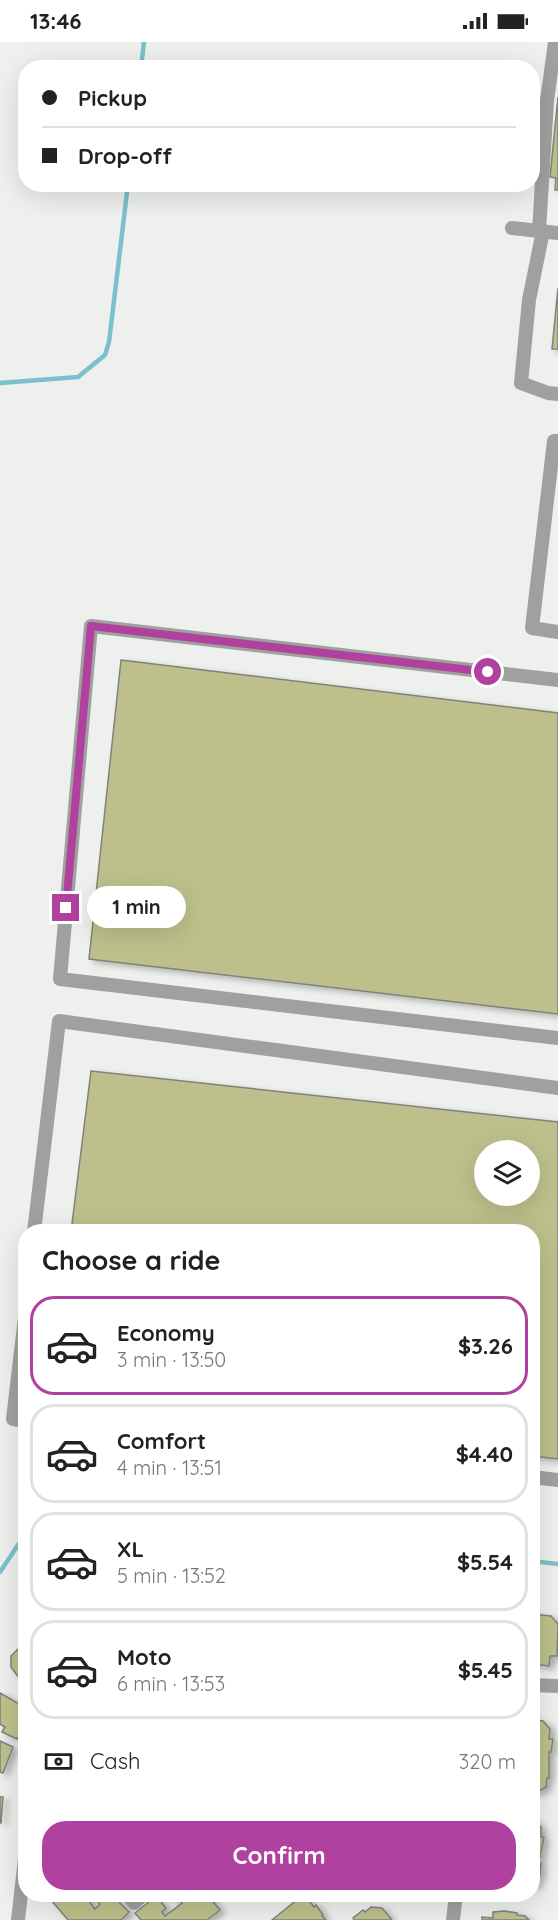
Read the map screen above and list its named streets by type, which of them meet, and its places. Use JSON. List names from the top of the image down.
{
  "page": {
    "status": "13:46",
    "banner": ["Pickup", "Drop-off"],
    "bubble": "1 min",
    "heading": "Choose a ride",
    "list": [
      {
        "name": "Economy",
        "note": "3 min · 13:50",
        "value": "$3.26"
      },
      {
        "name": "Comfort",
        "note": "4 min · 13:51",
        "value": "$4.40"
      },
      {
        "name": "XL",
        "note": "5 min · 13:52",
        "value": "$5.54"
      },
      {
        "name": "Moto",
        "note": "6 min · 13:53",
        "value": "$5.45"
      }
    ],
    "pay": ["Cash", "320 m"],
    "buttons": "Confirm"
  }
}
